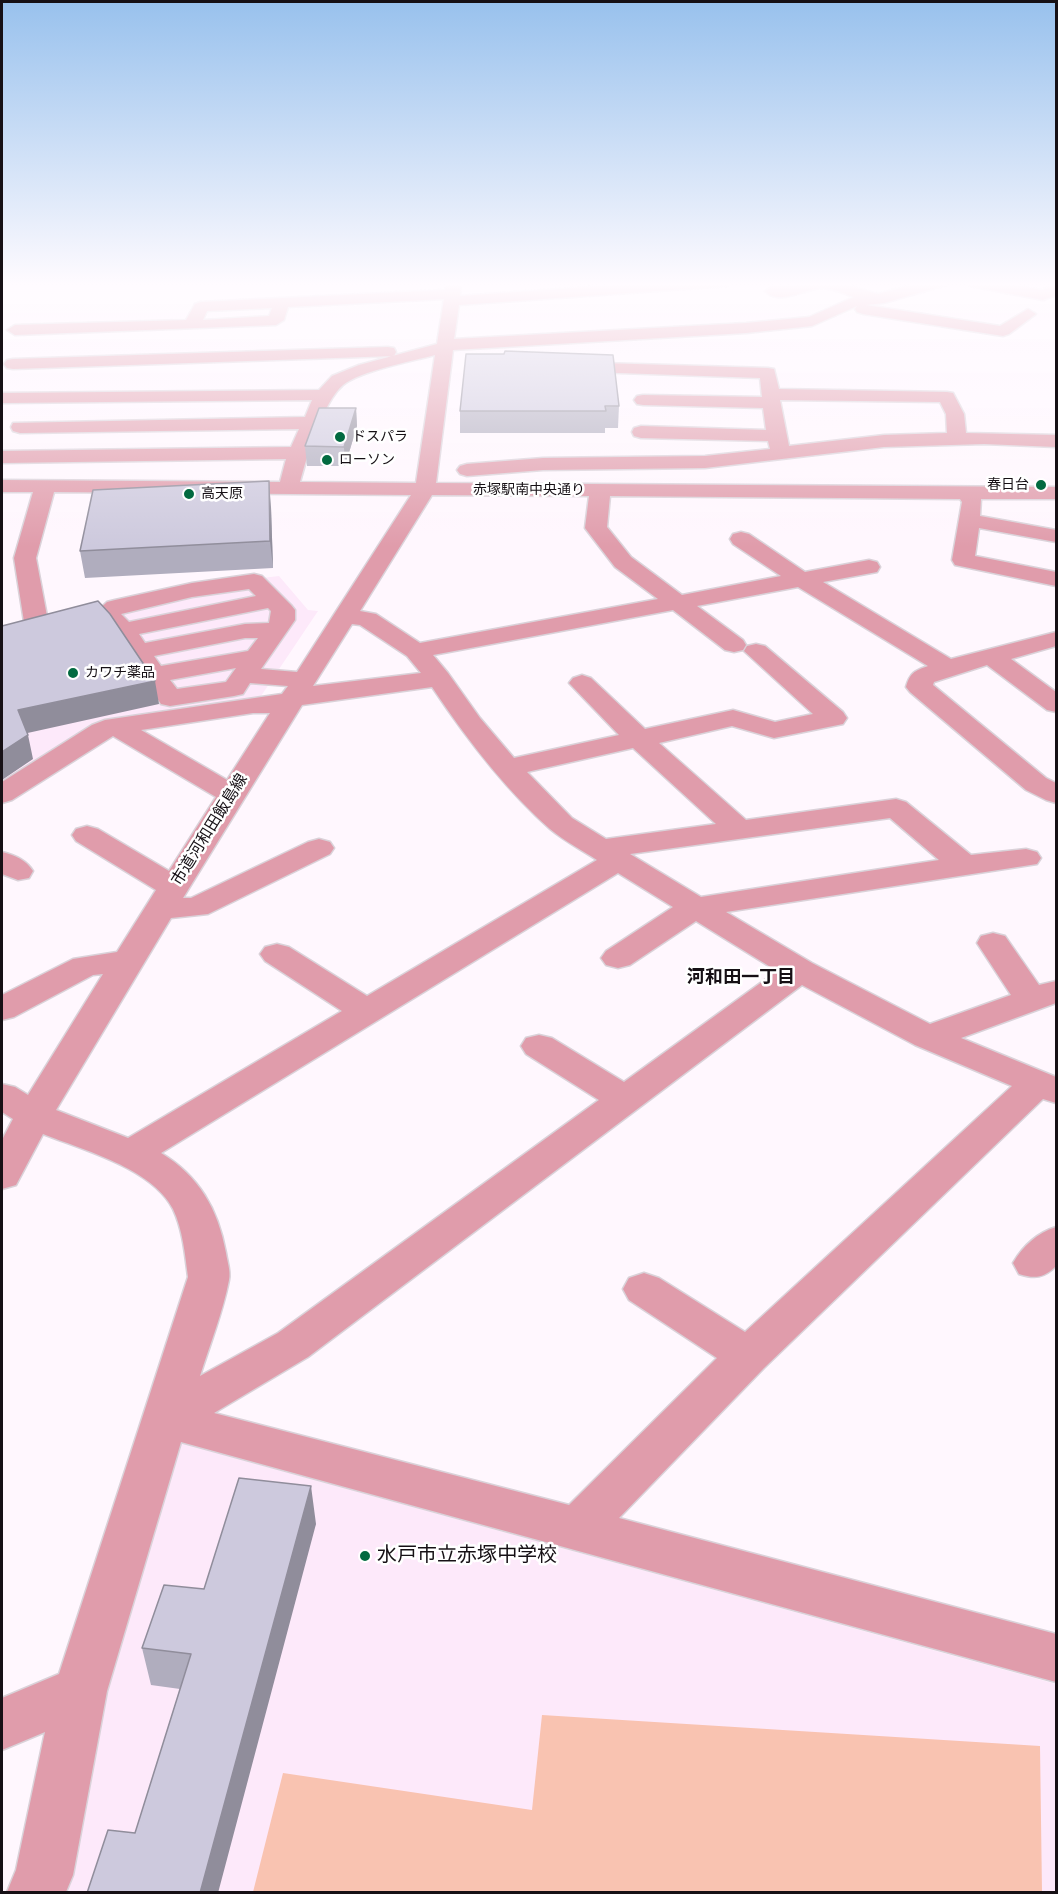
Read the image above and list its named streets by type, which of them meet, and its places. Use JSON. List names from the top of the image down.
{
  "streets": {
    "street": ["赤塚駅南中央通り", "市道河和田飯島線"]
  },
  "crossings": [
    ["赤塚駅南中央通り", "市道河和田飯島線"]
  ],
  "districts": ["河和田一丁目"],
  "places": [
    "ドスパラ",
    "ローソン",
    "春日台",
    "高天原",
    "カワチ薬品",
    "水戸市立赤塚中学校"
  ]
}
